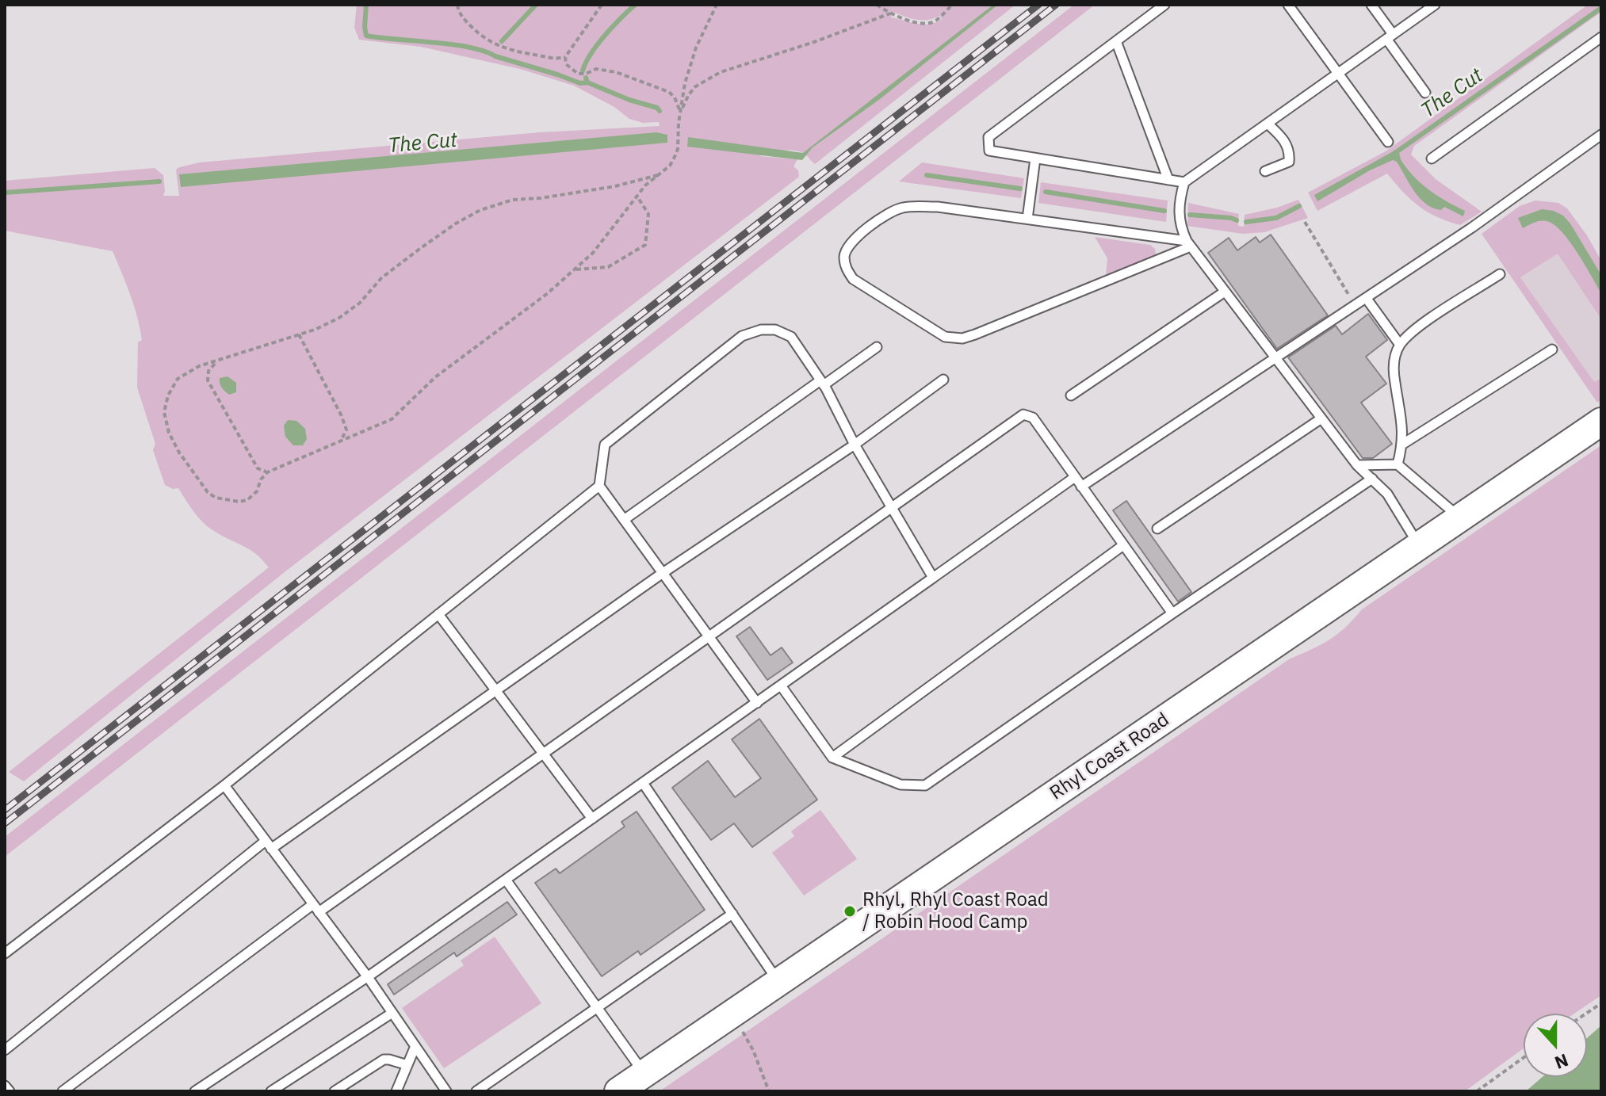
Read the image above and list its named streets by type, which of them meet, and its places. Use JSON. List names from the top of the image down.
{
  "streets": {
    "main road": ["Rhyl Coast Road"]
  },
  "water": ["The Cut"],
  "places": ["Rhyl, Rhyl Coast Road / Robin Hood Camp"],
  "north": "bottom"
}
